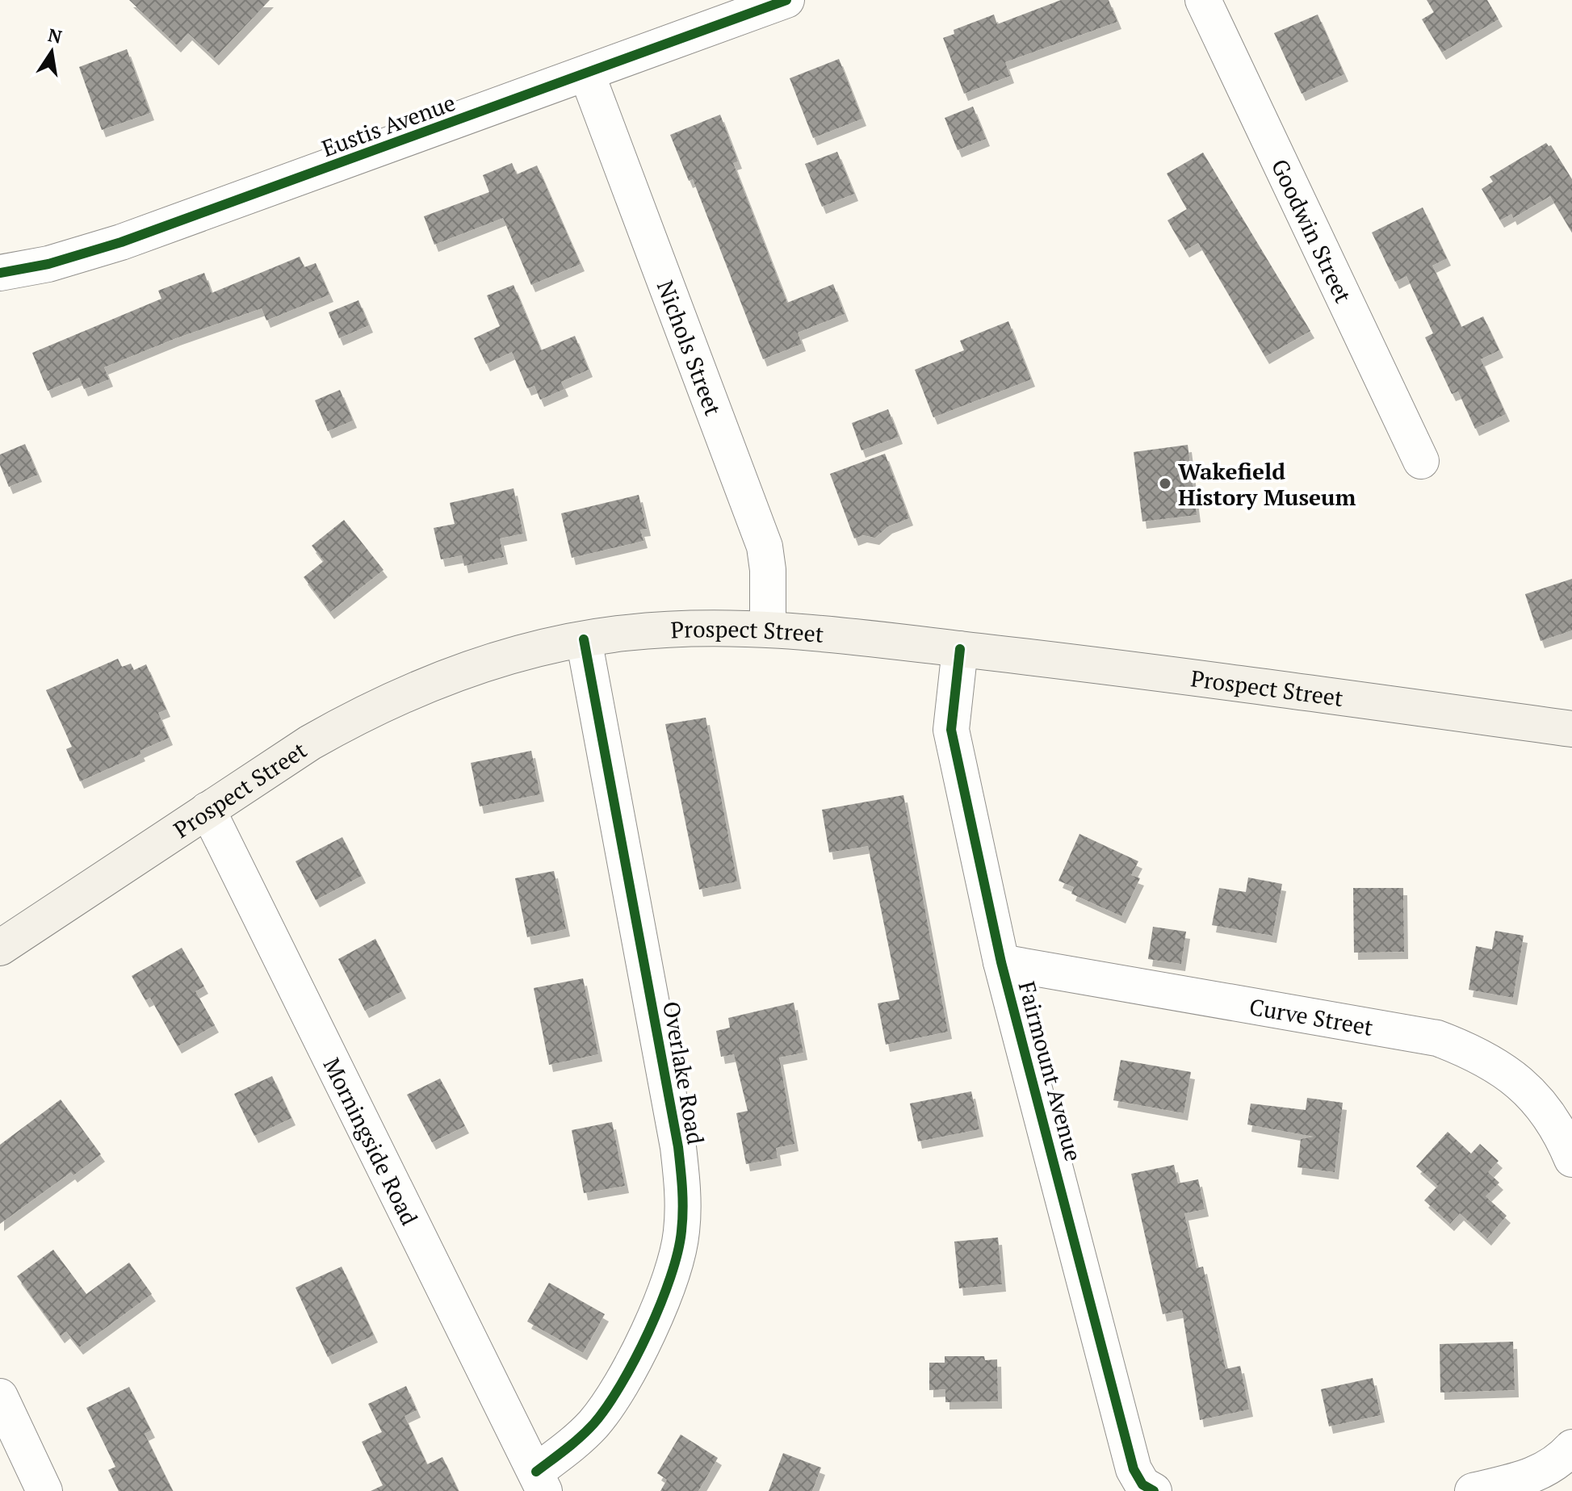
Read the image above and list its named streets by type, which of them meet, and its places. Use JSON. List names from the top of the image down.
{
  "streets": {
    "main road": ["Prospect Street"],
    "street": [
      "Eustis Avenue",
      "Goodwin Street",
      "Nichols Street",
      "Curve Street",
      "Fairmount Avenue",
      "Overlake Road",
      "Morningside Road"
    ]
  },
  "crossings": [
    ["Eustis Avenue", "Nichols Street"],
    ["Nichols Street", "Prospect Street"],
    ["Prospect Street", "Fairmount Avenue"],
    ["Prospect Street", "Overlake Road"],
    ["Prospect Street", "Morningside Road"],
    ["Curve Street", "Fairmount Avenue"],
    ["Overlake Road", "Morningside Road"]
  ],
  "places": ["Wakefield History Museum"],
  "north": "top"
}
